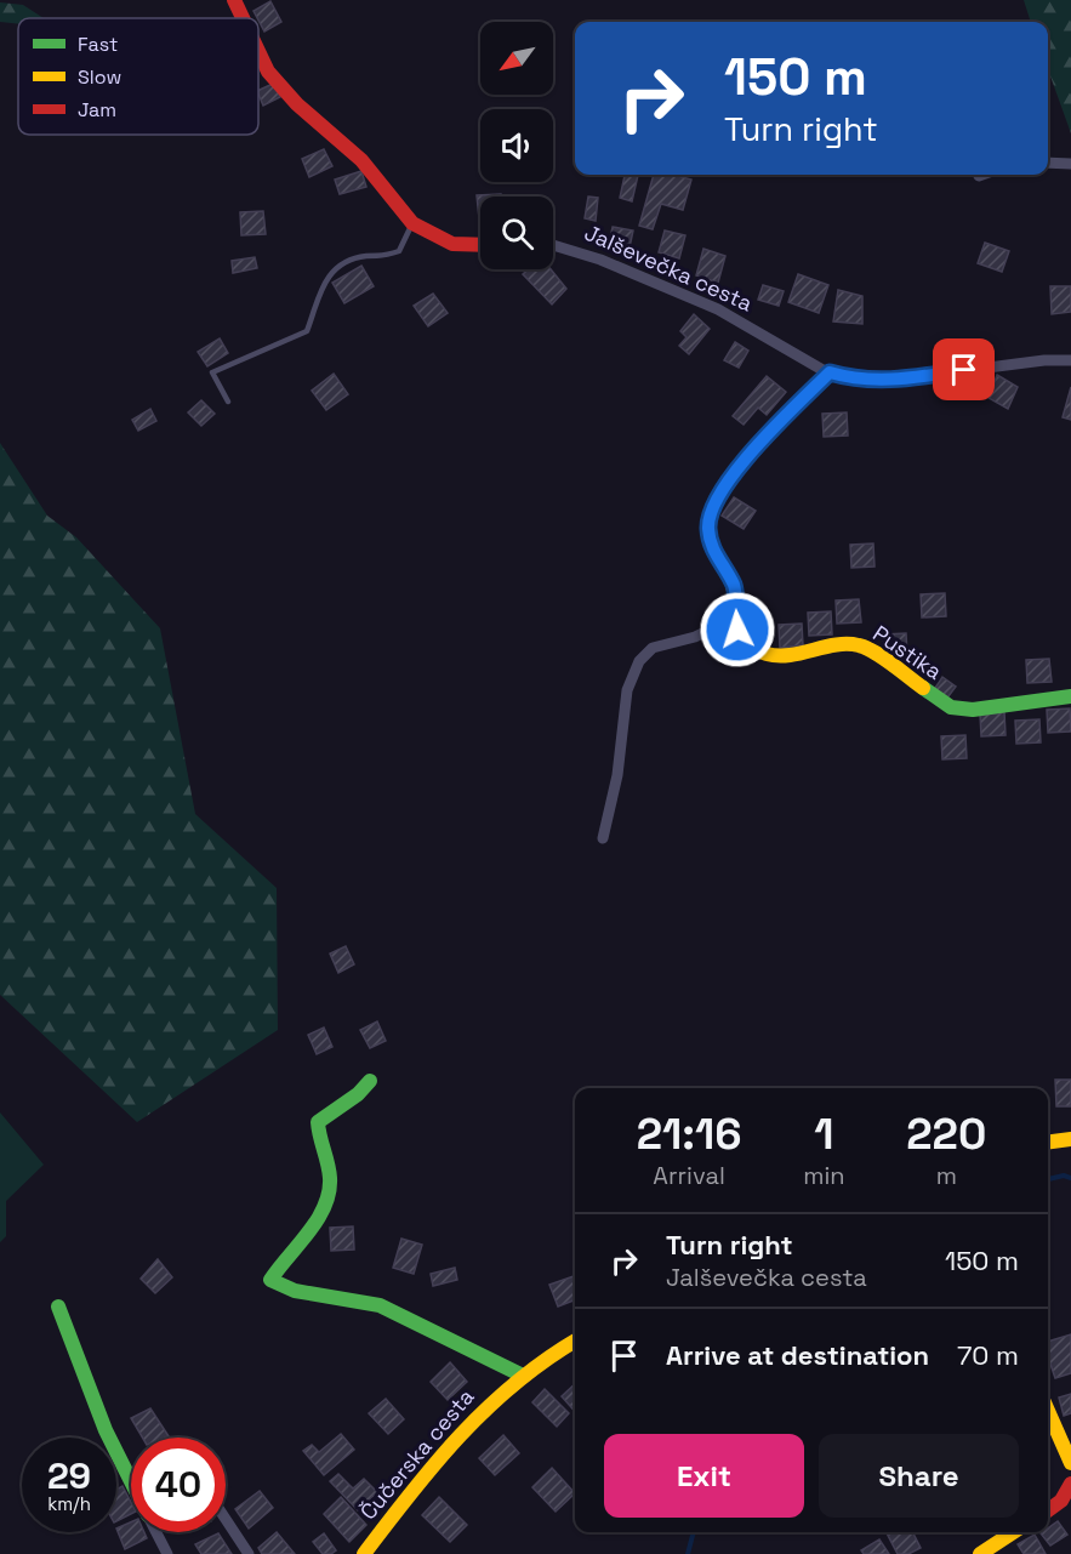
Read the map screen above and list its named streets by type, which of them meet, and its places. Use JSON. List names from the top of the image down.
{
  "streets": {
    "street": ["Jalševečka cesta", "Pustika", "Čučerska cesta"]
  },
  "crossings": [
    ["Jalševečka cesta", "Pustika"]
  ],
  "legend": ["Fast", "Slow", "Jam"],
  "north": "bottom left",
  "page": {
    "turn": ["150 m", "Turn right"],
    "eta": [
      "21:16",
      "Arrival",
      "1",
      "min",
      "220",
      "m"
    ],
    "list": [
      {
        "name": "Turn right",
        "note": "Jalševečka cesta",
        "value": "150 m"
      },
      {
        "name": "Arrive at destination",
        "value": "70 m"
      }
    ],
    "buttons": ["Exit", "Share"],
    "speed": "29 km/h",
    "limit": "40"
  }
}
